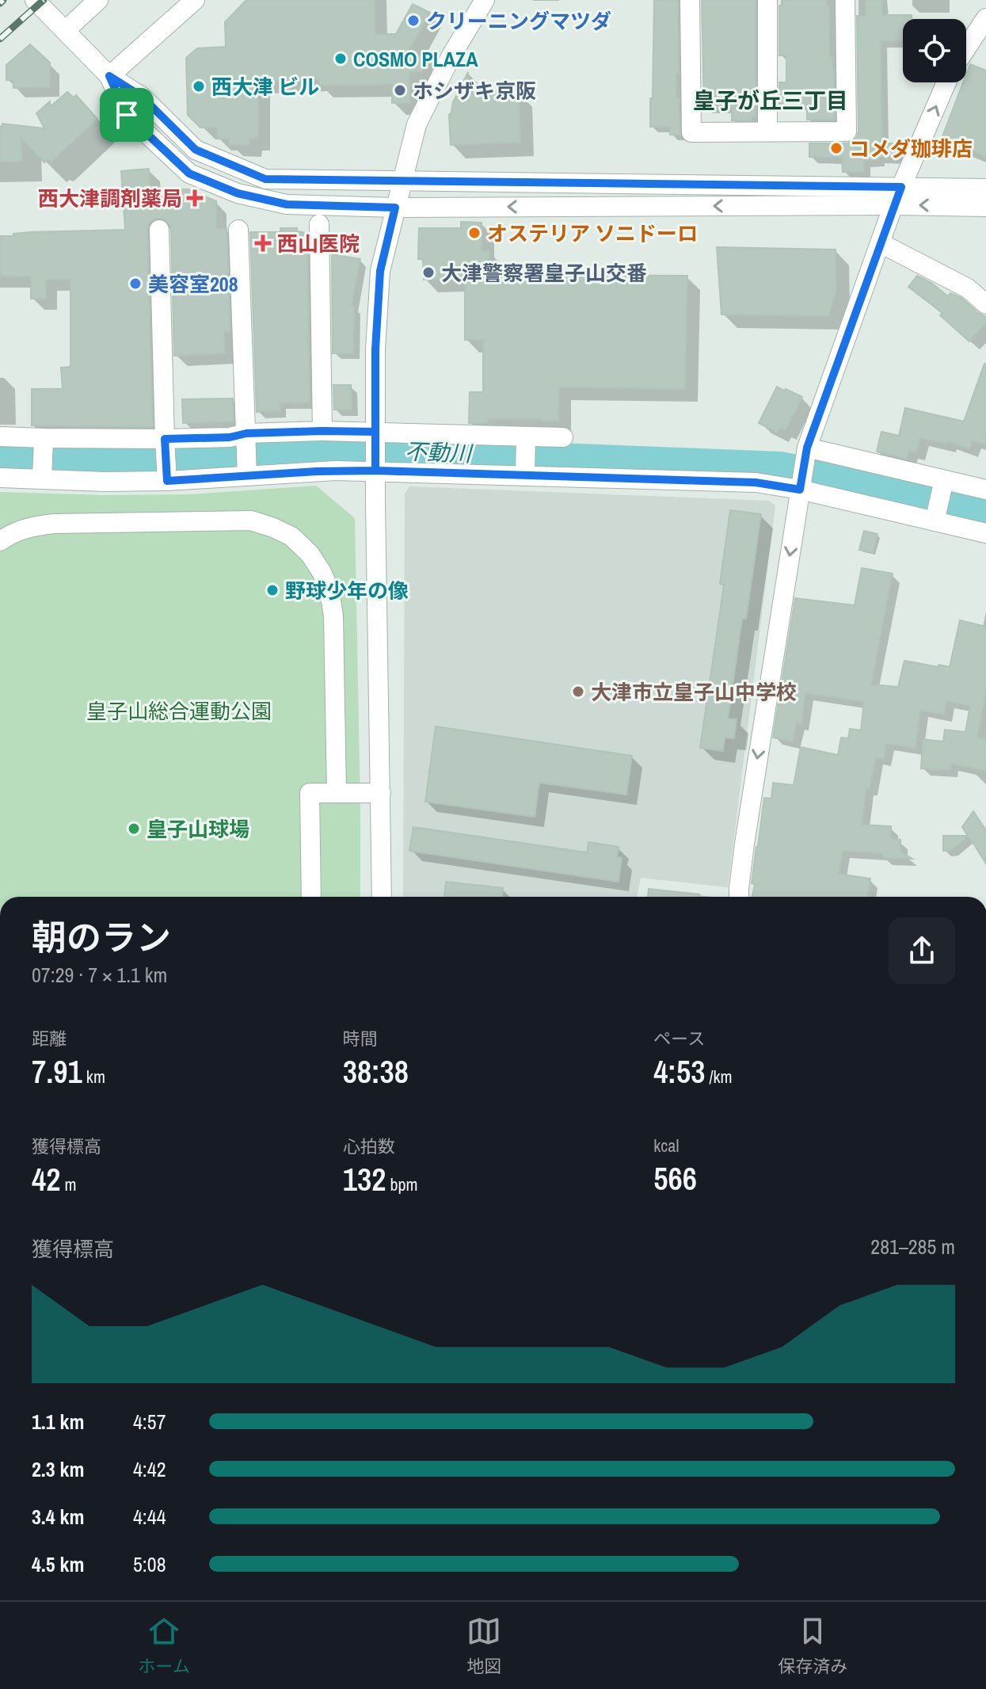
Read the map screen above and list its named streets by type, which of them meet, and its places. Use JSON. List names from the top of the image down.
{
  "districts": ["皇子が丘三丁目"],
  "water": ["不動川"],
  "parks": ["皇子山総合運動公園"],
  "places": {
    "other": [
      "クリーニングマツダ",
      "COSMO PLAZA",
      "西大津 ビル",
      "ホシザキ京阪",
      "コメダ珈琲店",
      "オステリア ソニドーロ",
      "大津警察署皇子山交番",
      "美容室208",
      "野球少年の像",
      "大津市立皇子山中学校",
      "皇子山球場"
    ],
    "health": ["西大津調剤薬局", "西山医院"]
  },
  "page": {
    "heading": ["朝のラン", "07:29 · 7 × 1.1 km"],
    "stats": [
      ["距離", "7.91 km"],
      ["時間", "38:38"],
      ["ペース", "4:53 /km"],
      ["獲得標高", "42 m"],
      ["心拍数", "132 bpm"],
      ["kcal", "566"]
    ],
    "chart": ["獲得標高", "281–285 m"],
    "list": [
      {
        "name": "1.1 km",
        "note": "4:57"
      },
      {
        "name": "2.3 km",
        "note": "4:42"
      },
      {
        "name": "3.4 km",
        "note": "4:44"
      },
      {
        "name": "4.5 km",
        "note": "5:08"
      }
    ],
    "tabs": ["ホーム", "地図", "保存済み"]
  }
}
